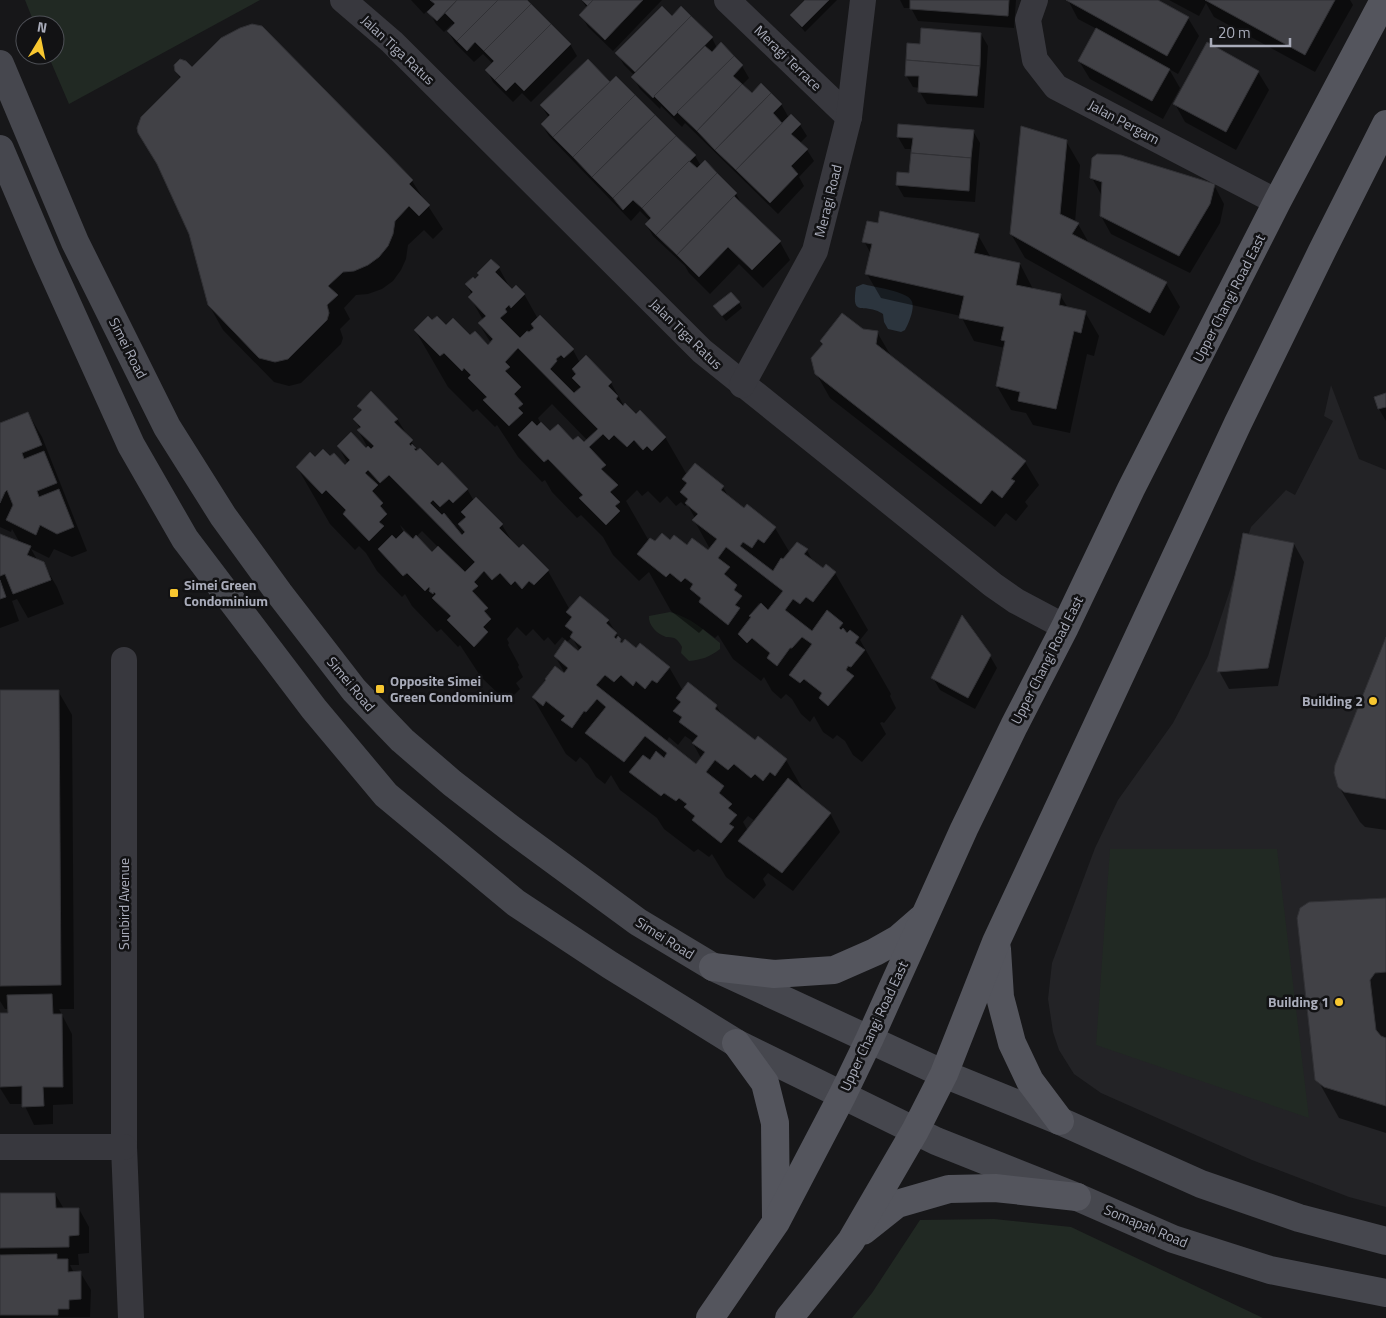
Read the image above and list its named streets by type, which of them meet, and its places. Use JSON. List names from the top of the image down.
{
  "streets": {
    "main road": ["Upper Changi Road East", "Simei Road", "Somapah Road"],
    "street": [
      "Jalan Tiga Ratus",
      "Meragi Terrace",
      "Jalan Pergam",
      "Meragi Road",
      "Sunbird Avenue"
    ]
  },
  "crossings": [
    ["Jalan Tiga Ratus", "Meragi Road"],
    ["Jalan Tiga Ratus", "Upper Changi Road East"],
    ["Meragi Terrace", "Meragi Road"],
    ["Jalan Pergam", "Upper Changi Road East"],
    ["Upper Changi Road East", "Simei Road"]
  ],
  "places": {
    "transit": ["Simei Green Condominium", "Opposite Simei Green Condominium"],
    "other": ["Building 2", "Building 1"]
  },
  "scale_bar": "20 m",
  "north": "top"
}
